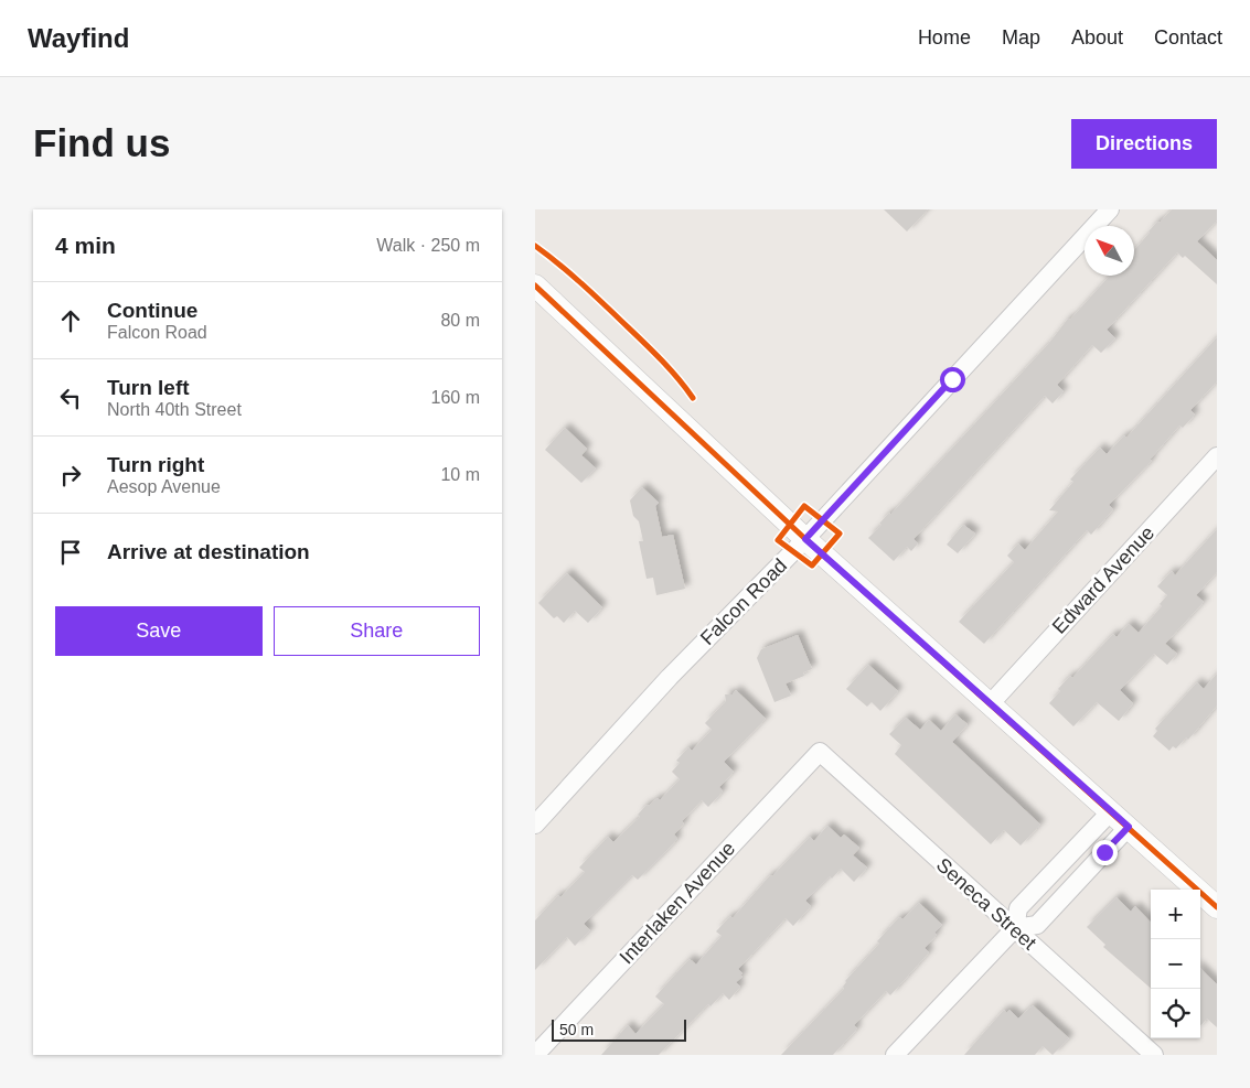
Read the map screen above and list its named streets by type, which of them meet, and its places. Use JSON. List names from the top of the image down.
{
  "streets": {
    "street": [
      "Edward Avenue",
      "Falcon Road",
      "Interlaken Avenue",
      "Seneca Street"
    ]
  },
  "crossings": [
    ["Interlaken Avenue", "Seneca Street"]
  ],
  "scale_bar": "50 m",
  "north": "top left",
  "page": {
    "header": "Wayfind",
    "nav": [
      "Home",
      "Map",
      "About",
      "Contact"
    ],
    "buttons": [
      "Directions",
      ["Save", "Share"]
    ],
    "title": "Find us",
    "heading": ["4 min", "Walk · 250 m"],
    "list": [
      ["Continue", "Falcon Road", "80 m"],
      ["Turn left", "North 40th Street", "160 m"],
      ["Turn right", "Aesop Avenue", "10 m"],
      "Arrive at destination"
    ],
    "map_buttons": ["+", "−"],
    "scale": "50 m"
  }
}
